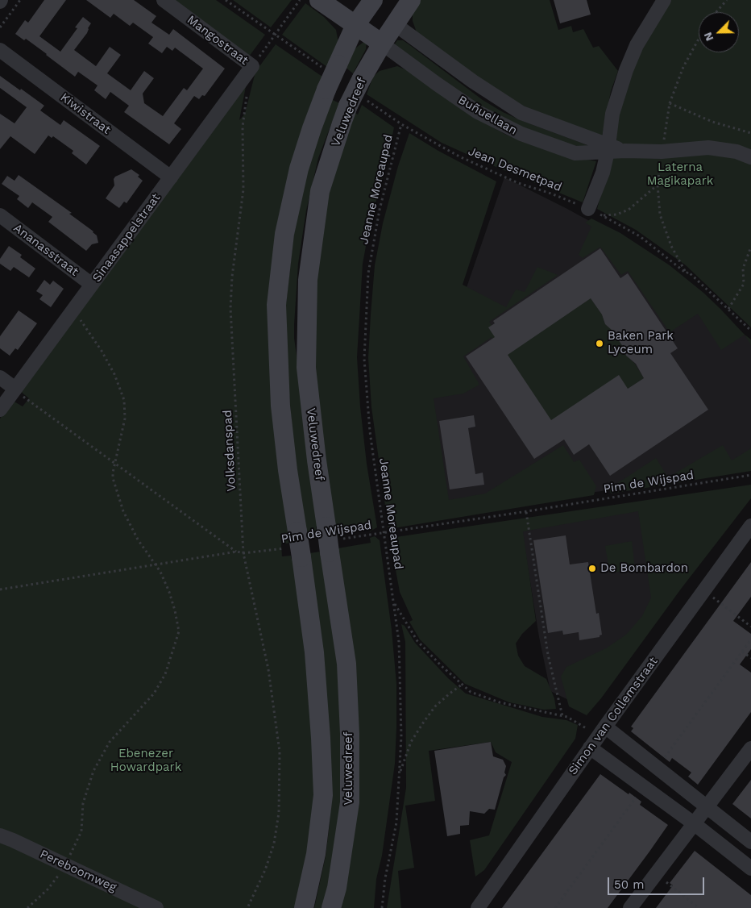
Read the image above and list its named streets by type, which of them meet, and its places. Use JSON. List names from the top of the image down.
{
  "streets": {
    "main road": ["Veluwedreef"],
    "street": [
      "Mangostraat",
      "Kiwistraat",
      "Buñuellaan",
      "Sinaasappelstraat",
      "Ananasstraat",
      "Simon van Collemstraat",
      "Pereboomweg"
    ],
    "path": [
      "Jean Desmetpad",
      "Jeanne Moreaupad",
      "Volksdanspad",
      "Pim de Wijspad"
    ]
  },
  "crossings": [
    ["Mangostraat", "Sinaasappelstraat"],
    ["Veluwedreef", "Buñuellaan"],
    ["Veluwedreef", "Pim de Wijspad"],
    ["Kiwistraat", "Sinaasappelstraat"],
    ["Jean Desmetpad", "Jeanne Moreaupad"],
    ["Jeanne Moreaupad", "Pim de Wijspad"],
    ["Sinaasappelstraat", "Ananasstraat"],
    ["Volksdanspad", "Pim de Wijspad"]
  ],
  "parks": ["Laterna Magikapark", "Ebenezer Howardpark"],
  "places": ["Baken Park Lyceum", "De Bombardon"],
  "scale_bar": "50 m",
  "north": "bottom left"
}
